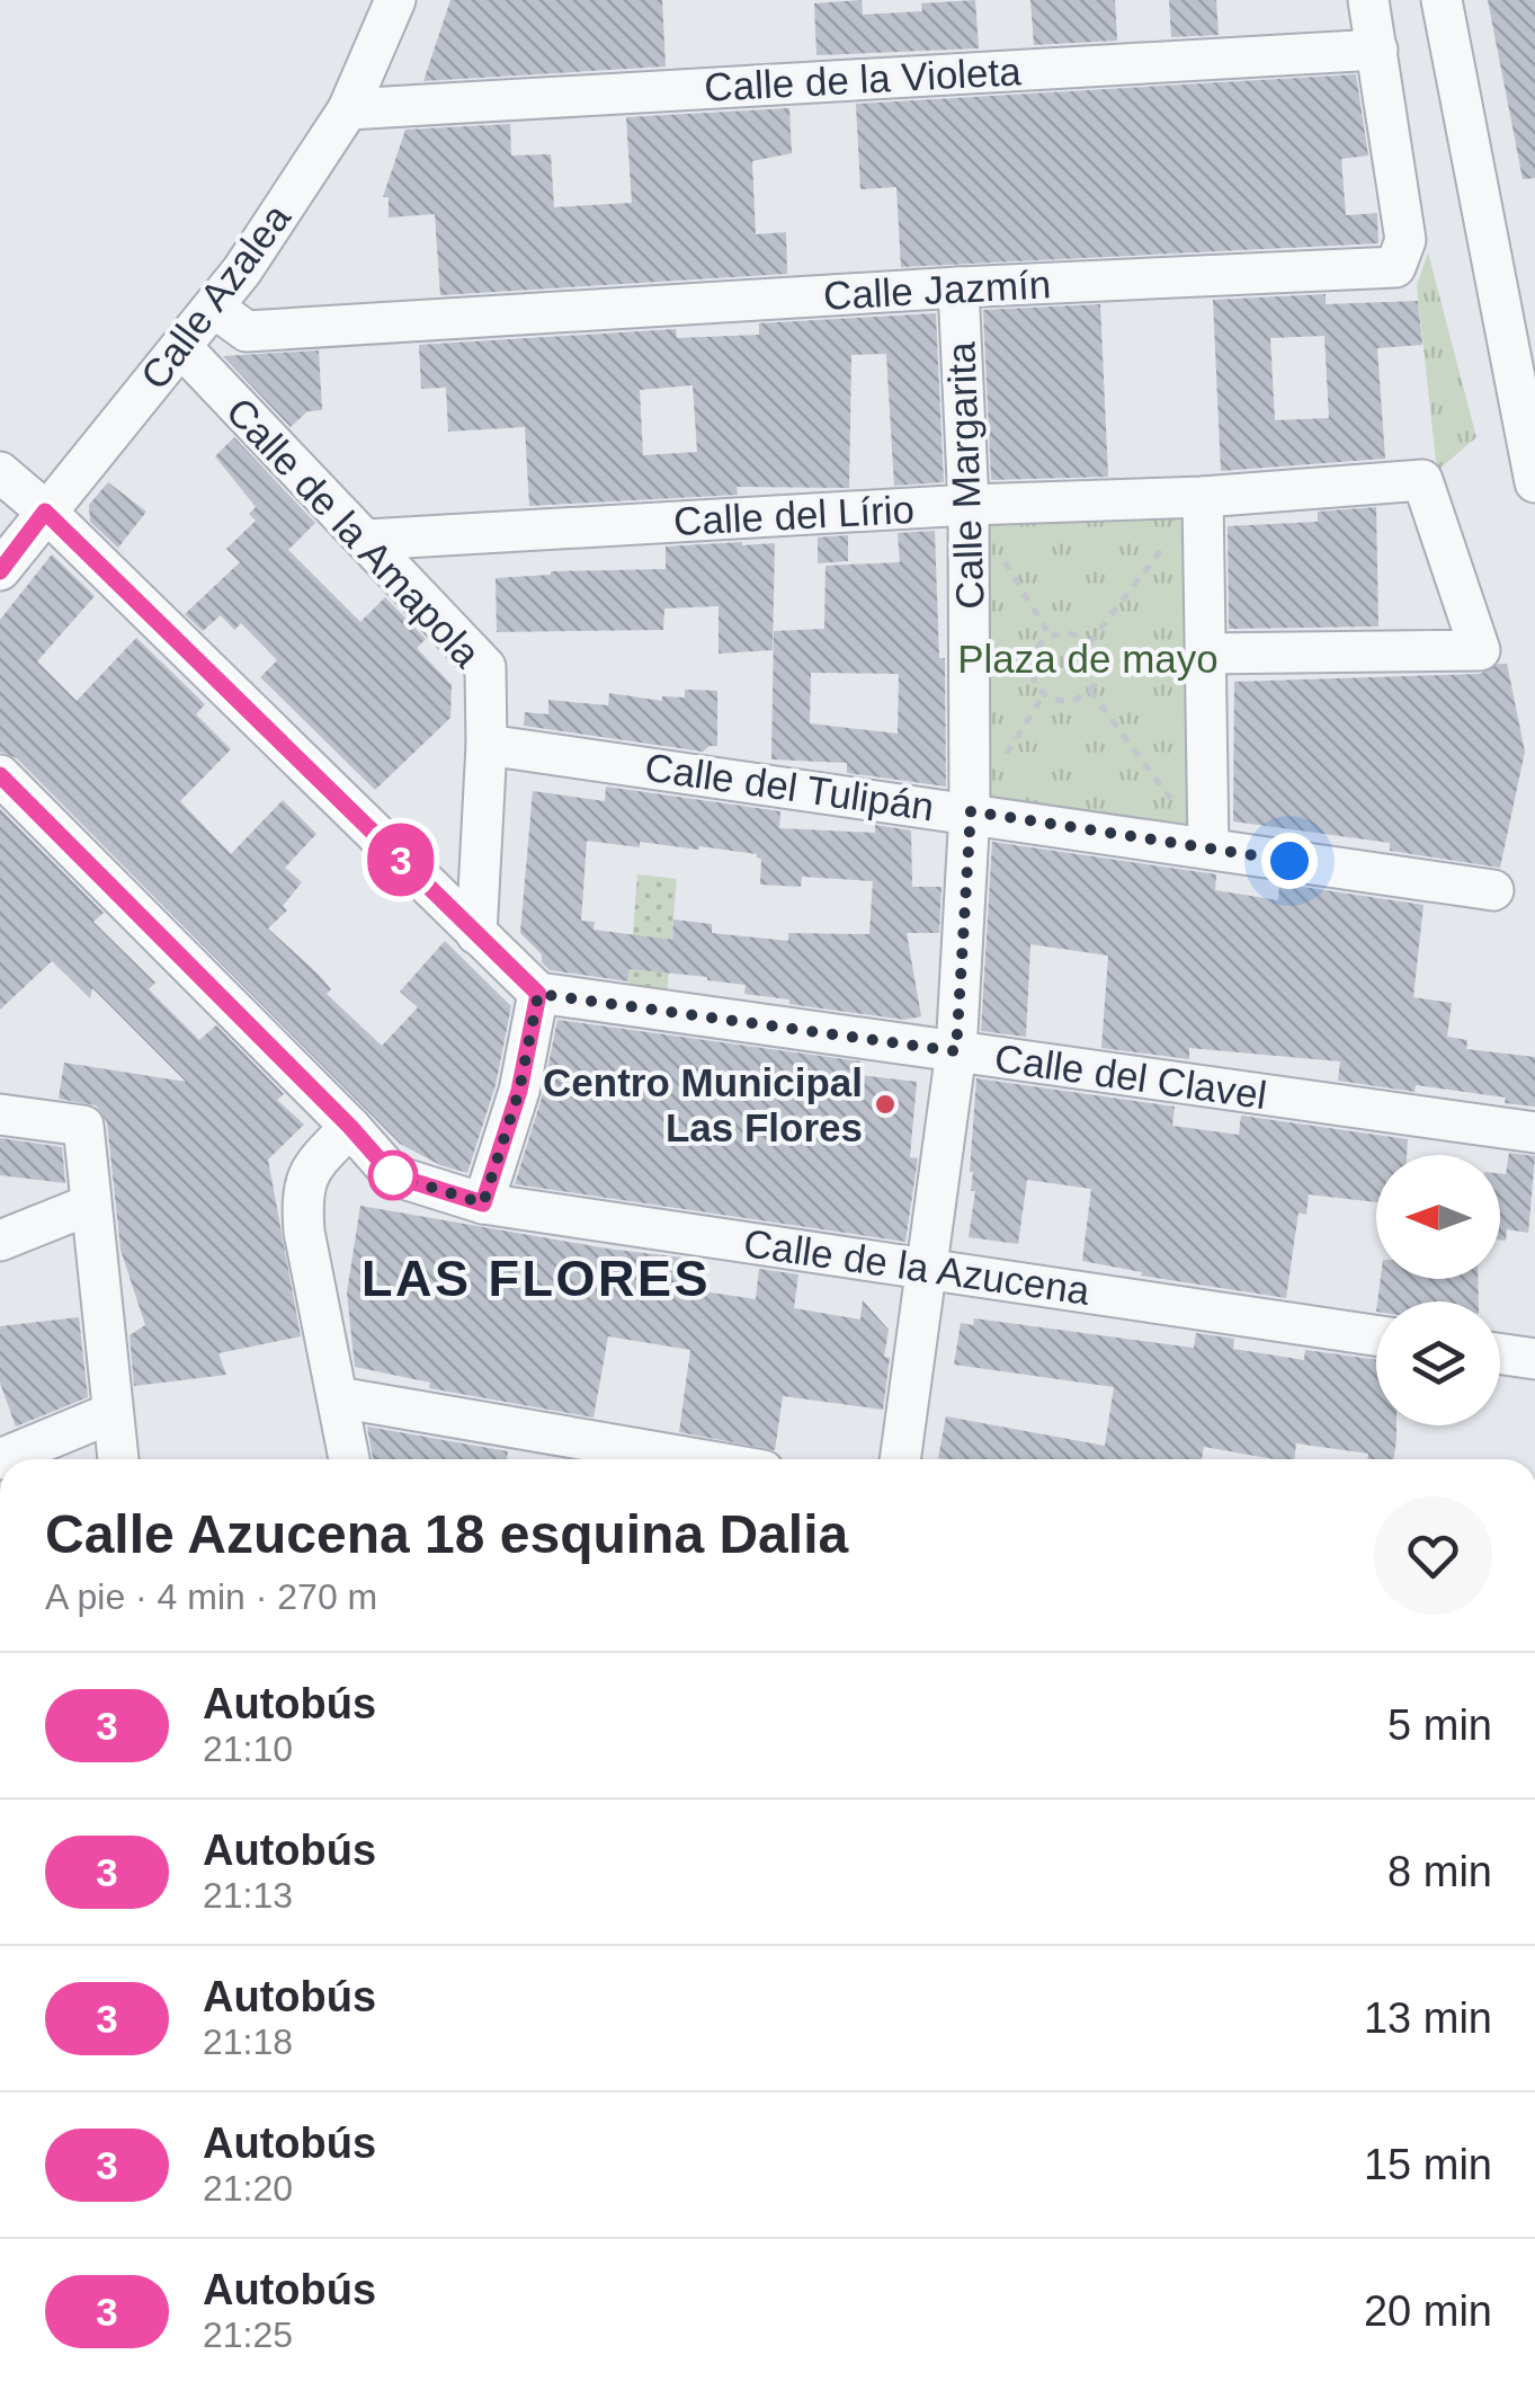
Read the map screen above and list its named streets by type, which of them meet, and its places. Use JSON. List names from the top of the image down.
{
  "streets": {
    "street": [
      "Calle de la Violeta",
      "Calle Jazmín",
      "Calle Azalea",
      "Calle Margarita",
      "Calle del Lírio",
      "Calle de la Amapola",
      "Calle del Tulipán",
      "Calle del Clavel",
      "Calle de la Azucena"
    ]
  },
  "crossings": [
    ["Calle de la Violeta", "Calle Jazmín"],
    ["Calle de la Violeta", "Calle Azalea"],
    ["Calle Jazmín", "Calle Azalea"],
    ["Calle Jazmín", "Calle Margarita"],
    ["Calle Azalea", "Calle de la Amapola"],
    ["Calle Margarita", "Calle del Lírio"],
    ["Calle Margarita", "Calle del Tulipán"],
    ["Calle Margarita", "Calle del Clavel"],
    ["Calle Margarita", "Calle de la Azucena"],
    ["Calle del Lírio", "Calle de la Amapola"],
    ["Calle de la Amapola", "Calle del Tulipán"]
  ],
  "districts": ["LAS FLORES"],
  "parks": ["Plaza de mayo"],
  "places": ["Centro Municipal Las Flores"],
  "lines": ["bus line 3"],
  "north": "left",
  "page": {
    "on_map": "3",
    "heading": ["Calle Azucena 18 esquina Dalia", "A pie · 4 min · 270 m"],
    "list": [
      {
        "mark": "3",
        "name": "Autobús",
        "note": "21:10",
        "value": "5 min"
      },
      {
        "mark": "3",
        "name": "Autobús",
        "note": "21:13",
        "value": "8 min"
      },
      {
        "mark": "3",
        "name": "Autobús",
        "note": "21:18",
        "value": "13 min"
      },
      {
        "mark": "3",
        "name": "Autobús",
        "note": "21:20",
        "value": "15 min"
      },
      {
        "mark": "3",
        "name": "Autobús",
        "note": "21:25",
        "value": "20 min"
      }
    ]
  }
}
